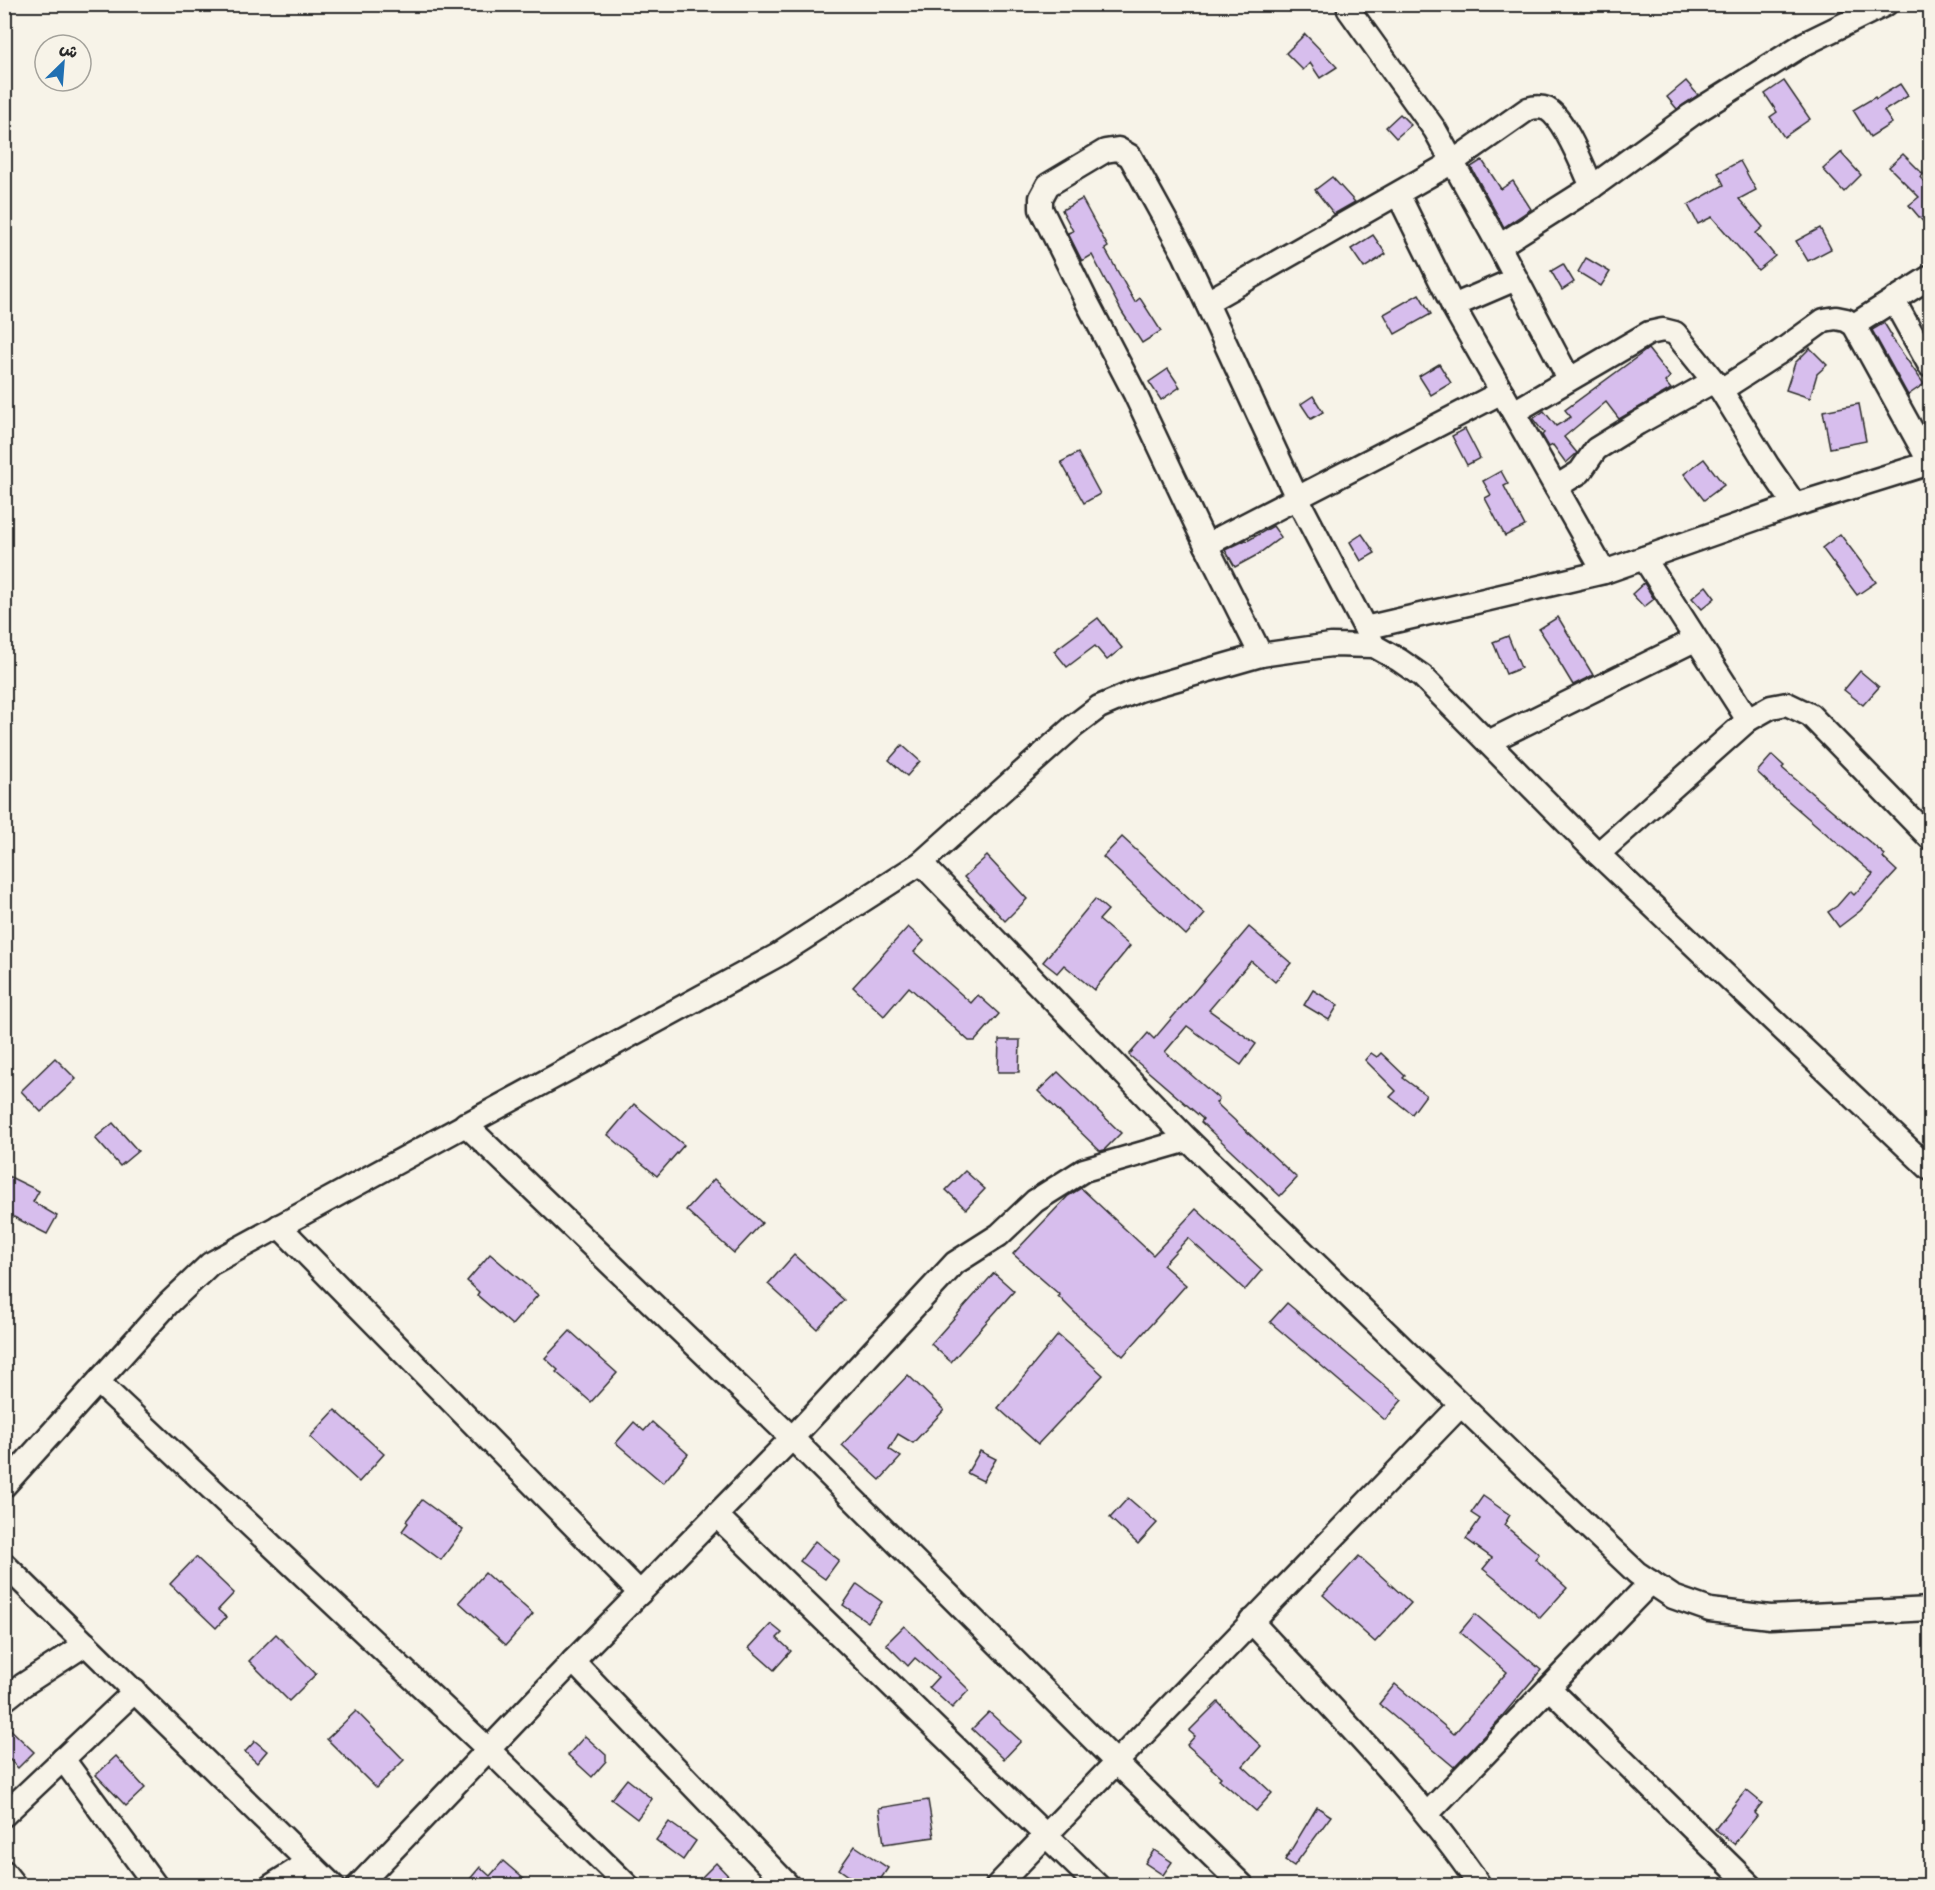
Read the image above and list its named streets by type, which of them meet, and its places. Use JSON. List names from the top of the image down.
{
  "north": "top right"
}
